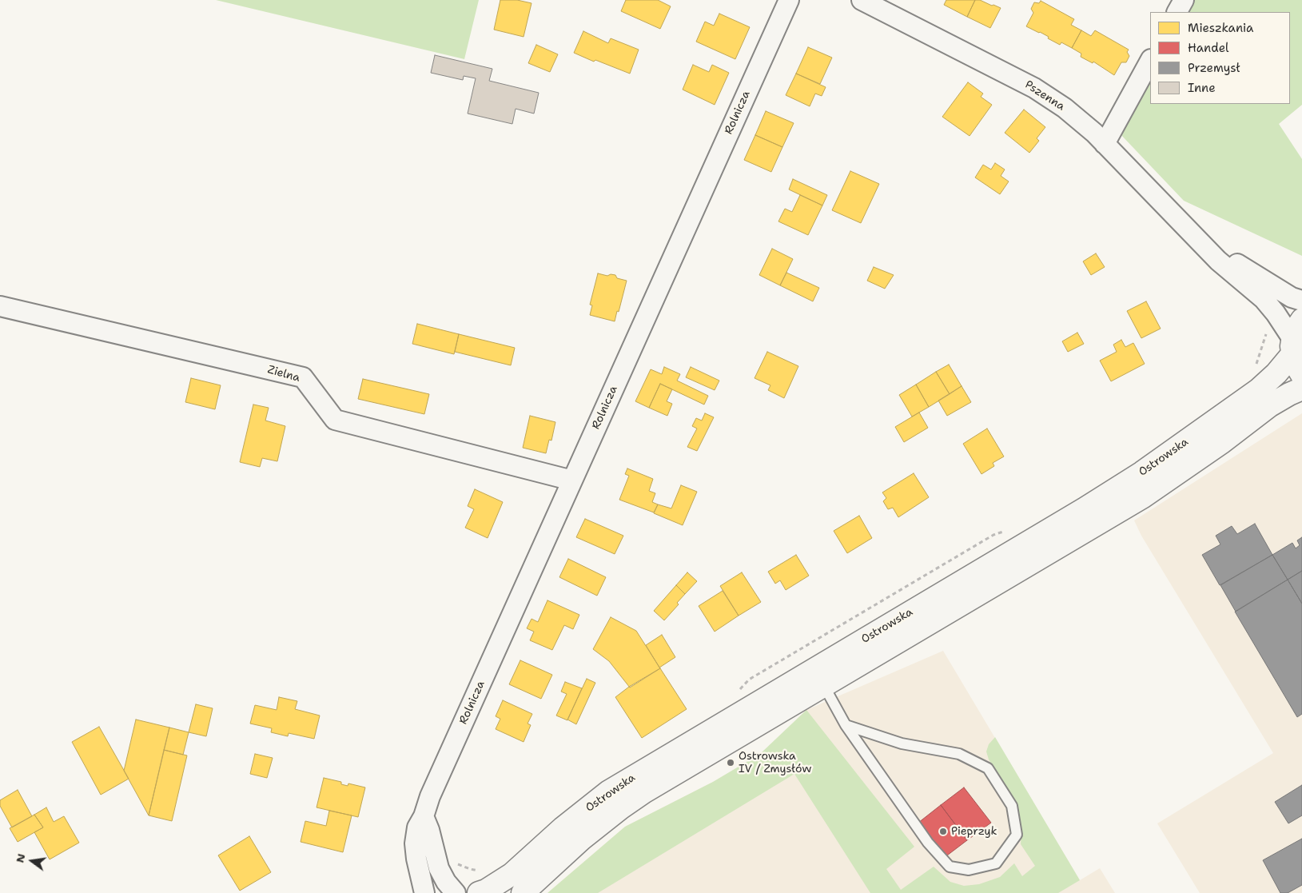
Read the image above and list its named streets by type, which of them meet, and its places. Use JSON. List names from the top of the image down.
{
  "streets": {
    "main road": ["Ostrowska"],
    "street": ["Pszenna", "Rolnicza", "Zielna"]
  },
  "crossings": [
    ["Pszenna", "Ostrowska"],
    ["Rolnicza", "Zielna"]
  ],
  "places": ["Ostrowska IV / Zmysłów", "Pieprzyk"],
  "legend": [
    "Mieszkania",
    "Handel",
    "Przemysł",
    "Inne"
  ],
  "north": "left"
}
